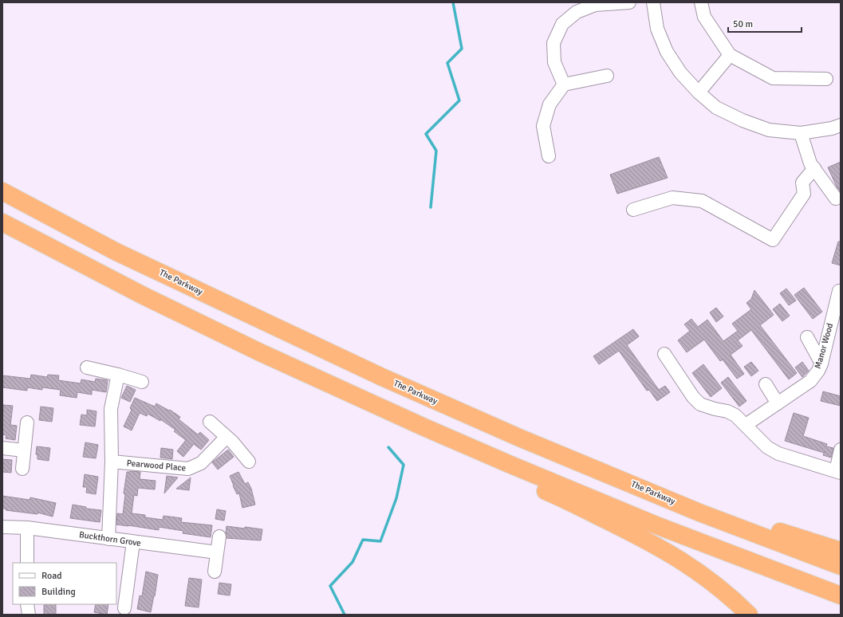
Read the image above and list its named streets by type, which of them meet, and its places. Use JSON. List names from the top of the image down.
{
  "streets": {
    "highway": ["The Parkway"],
    "street": ["Manor Wood", "Pearwood Place", "Buckthorn Grove"]
  },
  "legend": ["Road", "Building"],
  "scale_bar": "50 m"
}
